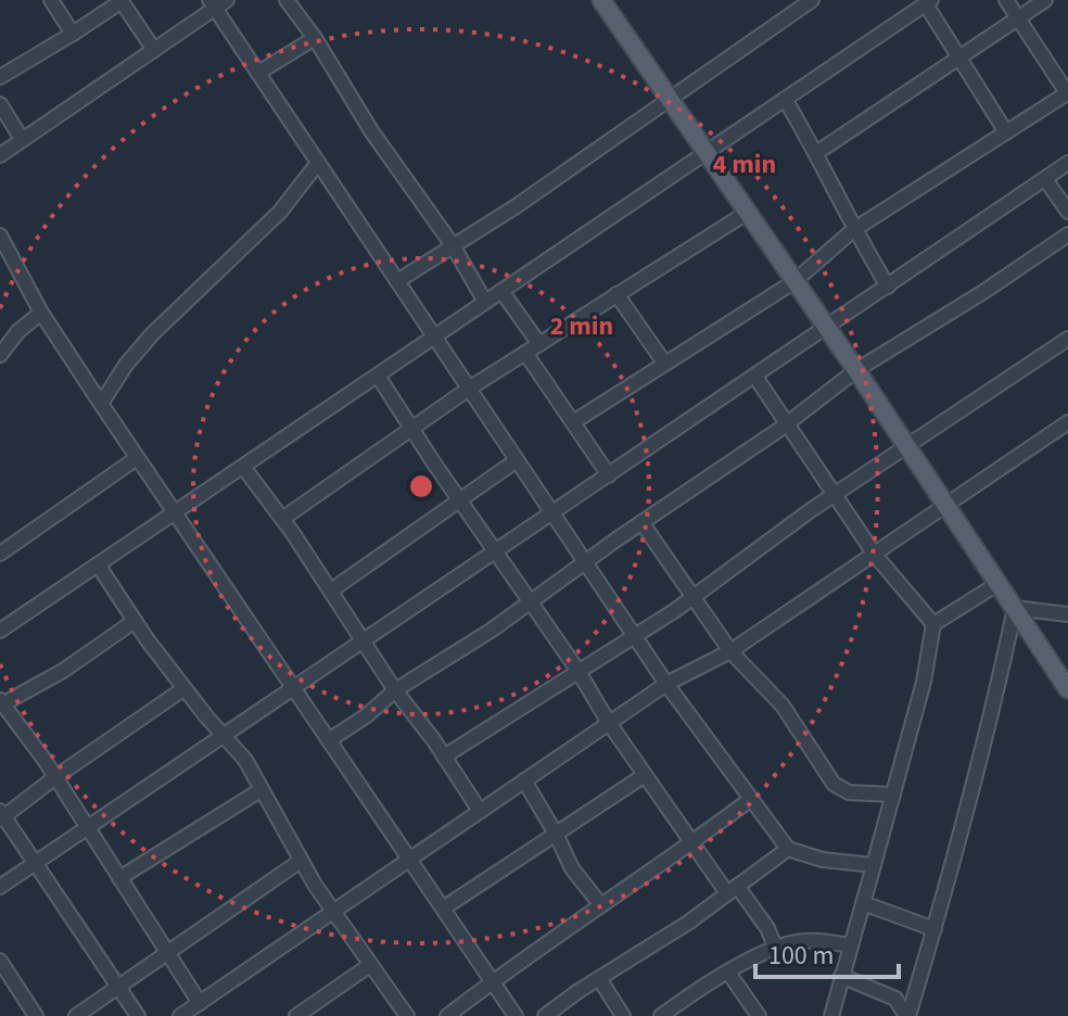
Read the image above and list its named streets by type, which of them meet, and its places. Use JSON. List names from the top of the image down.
{
  "scale_bar": "100 m",
  "rings": ["4 min", "2 min"]
}
